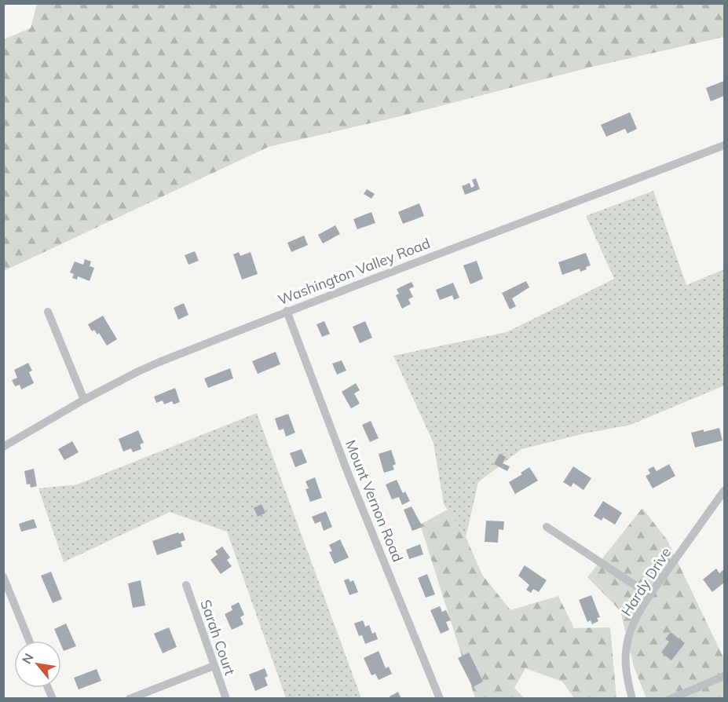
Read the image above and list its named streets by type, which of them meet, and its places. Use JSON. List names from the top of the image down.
{
  "streets": {
    "street": [
      "Washington Valley Road",
      "Mount Vernon Road",
      "Hardy Drive",
      "Sarah Court"
    ]
  },
  "crossings": [
    ["Washington Valley Road", "Mount Vernon Road"]
  ],
  "north": "top left"
}
